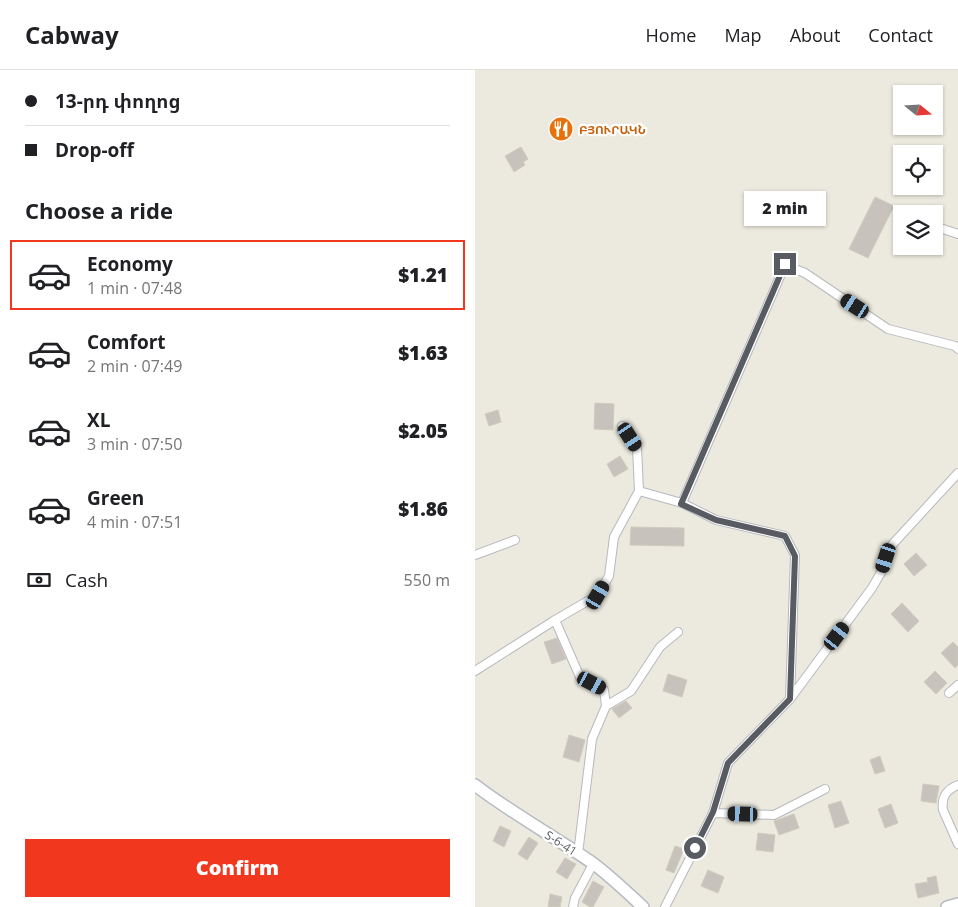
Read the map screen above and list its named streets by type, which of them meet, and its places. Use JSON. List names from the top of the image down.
{
  "streets": {
    "main road": ["Տ-6-41"]
  },
  "places": {
    "restaurant": ["ԲՅՈՒՐԱԿՆ"]
  },
  "north": "right",
  "page": {
    "header": "Cabway",
    "nav": [
      "Home",
      "Map",
      "About",
      "Contact"
    ],
    "banner": ["13-րդ փողոց", "Drop-off"],
    "heading": "Choose a ride",
    "bubble": "2 min",
    "list": [
      {
        "name": "Economy",
        "note": "1 min · 07:48",
        "value": "$1.21"
      },
      {
        "name": "Comfort",
        "note": "2 min · 07:49",
        "value": "$1.63"
      },
      {
        "name": "XL",
        "note": "3 min · 07:50",
        "value": "$2.05"
      },
      {
        "name": "Green",
        "note": "4 min · 07:51",
        "value": "$1.86"
      }
    ],
    "pay": ["Cash", "550 m"],
    "buttons": "Confirm"
  }
}
